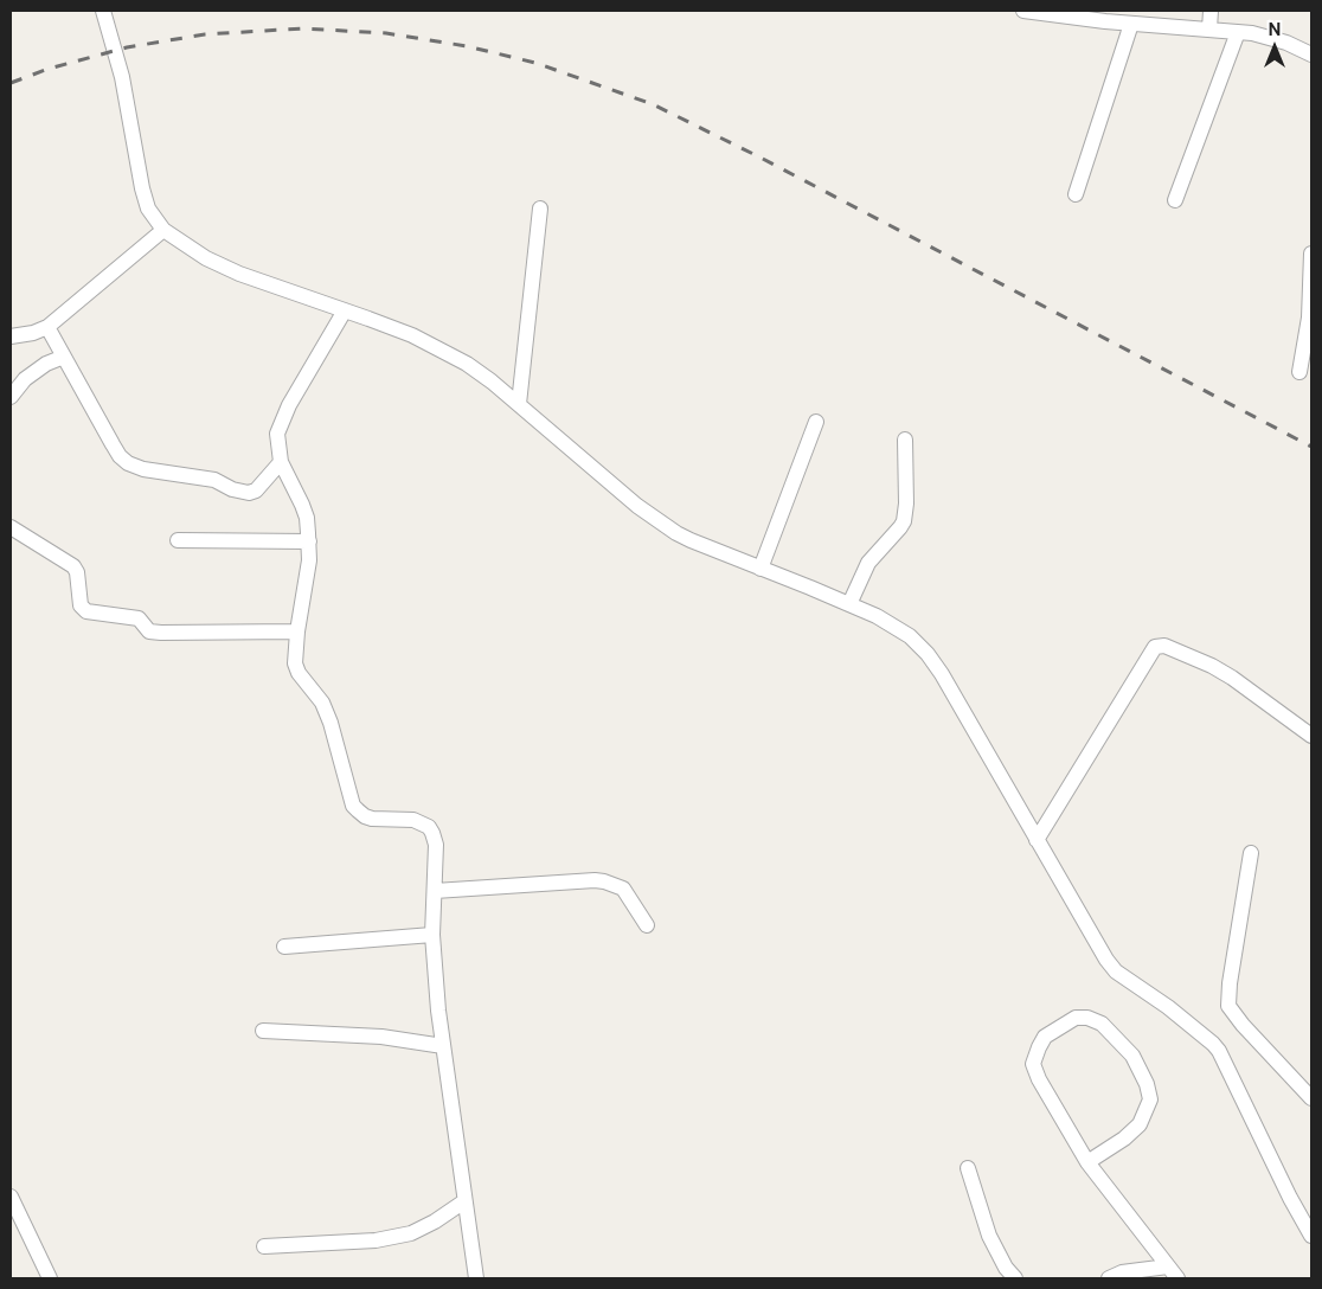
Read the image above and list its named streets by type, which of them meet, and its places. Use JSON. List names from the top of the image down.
{
  "north": "top"
}
